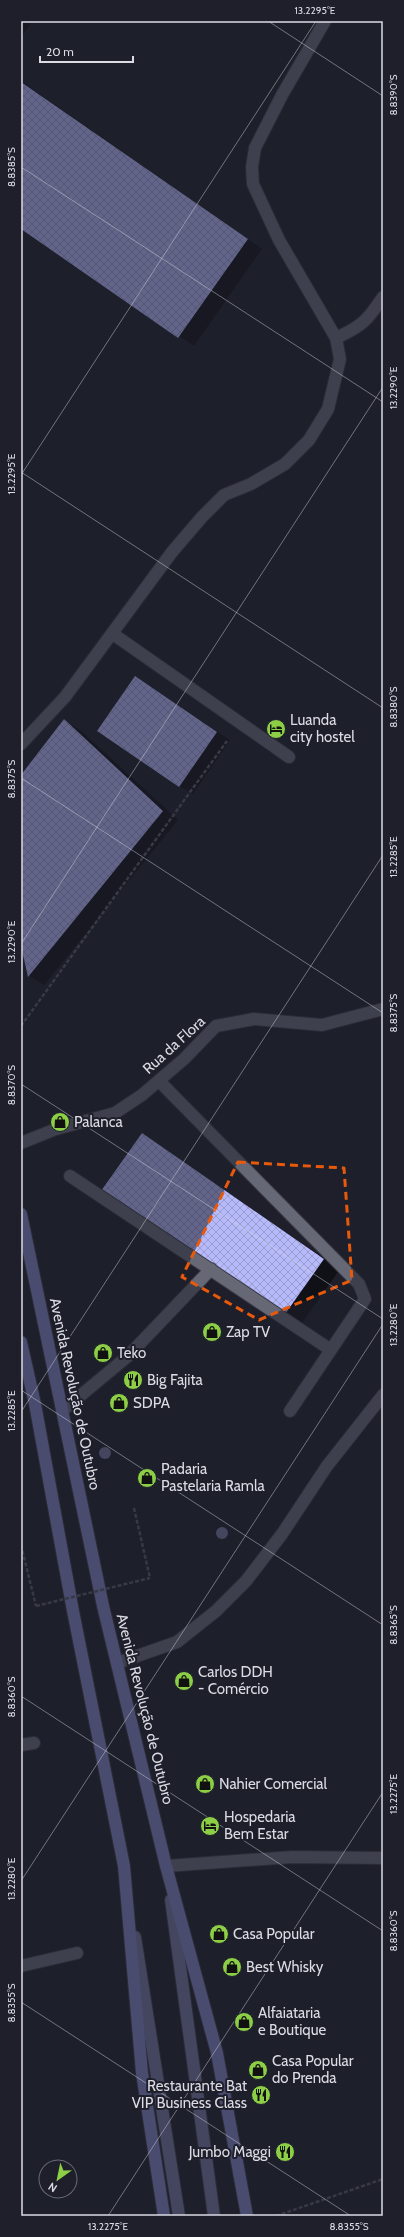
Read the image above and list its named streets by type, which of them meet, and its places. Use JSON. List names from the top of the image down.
{
  "streets": {
    "main road": ["Avenida Revolução de Outubro"],
    "street": ["Rua da Flora"]
  },
  "places": {
    "hotel": ["Luanda city hostel", "Hospedaria Bem Estar"],
    "shop": [
      "Palanca",
      "Zap TV",
      "Teko",
      "SDPA",
      "Padaria Pastelaria Ramla",
      "Carlos DDH - Comércio",
      "Nahier Comercial",
      "Casa Popular",
      "Best Whisky",
      "Alfaiataria e Boutique",
      "Casa Popular do Prenda"
    ],
    "restaurant": ["Big Fajita", "Restaurante Bat VIP Business Class", "Jumbo Maggi"]
  },
  "scale_bar": "20 m",
  "north": "bottom left",
  "coordinates": [
    "13.2295°E",
    "8.8390°S",
    "8.8385°S",
    "13.2290°E",
    "8.8380°S",
    "8.8375°S",
    "13.2285°E",
    "8.8370°S",
    "13.2280°E",
    "8.8365°S",
    "8.8360°S",
    "13.2275°E",
    "8.8355°S"
  ]
}
